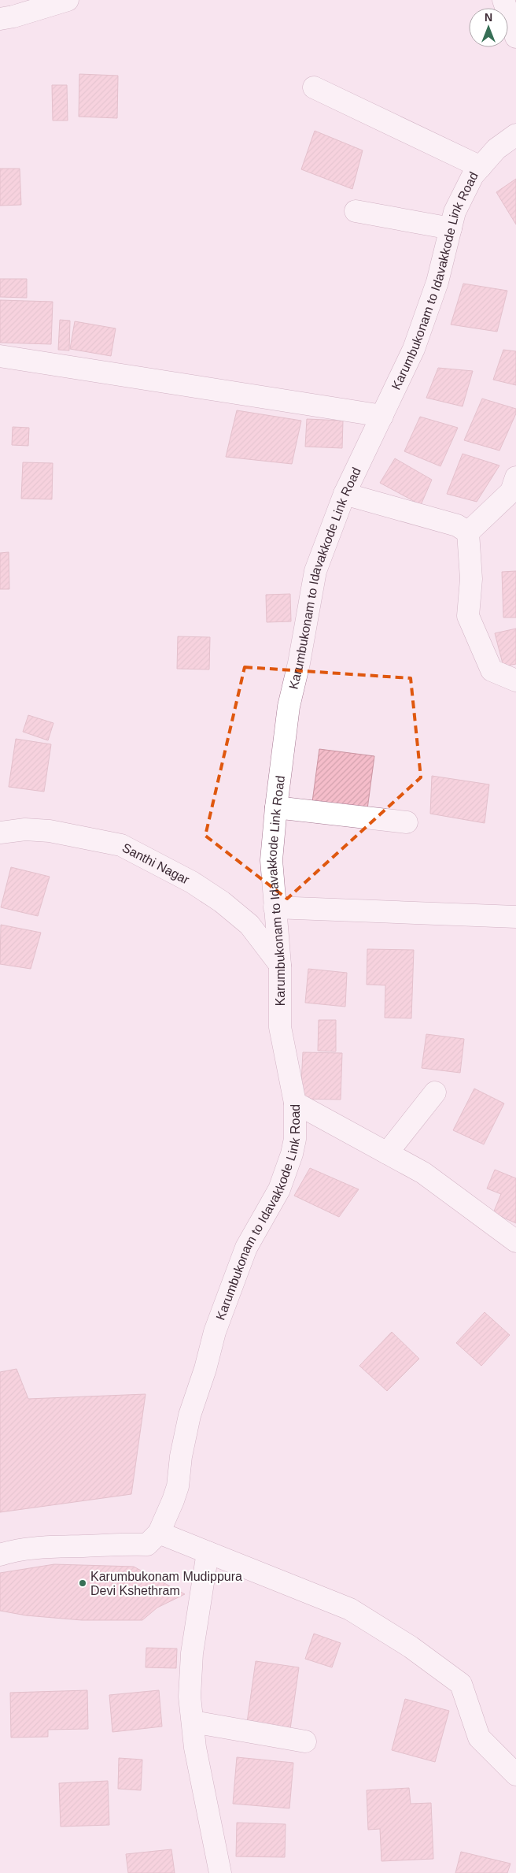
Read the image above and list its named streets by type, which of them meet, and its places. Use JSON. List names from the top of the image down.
{
  "streets": {
    "street": ["Karumbukonam to Idavakkode Link Road", "Santhi Nagar"]
  },
  "crossings": [
    ["Karumbukonam to Idavakkode Link Road", "Santhi Nagar"]
  ],
  "places": ["Karumbukonam Mudippura Devi Kshethram"],
  "north": "top"
}
